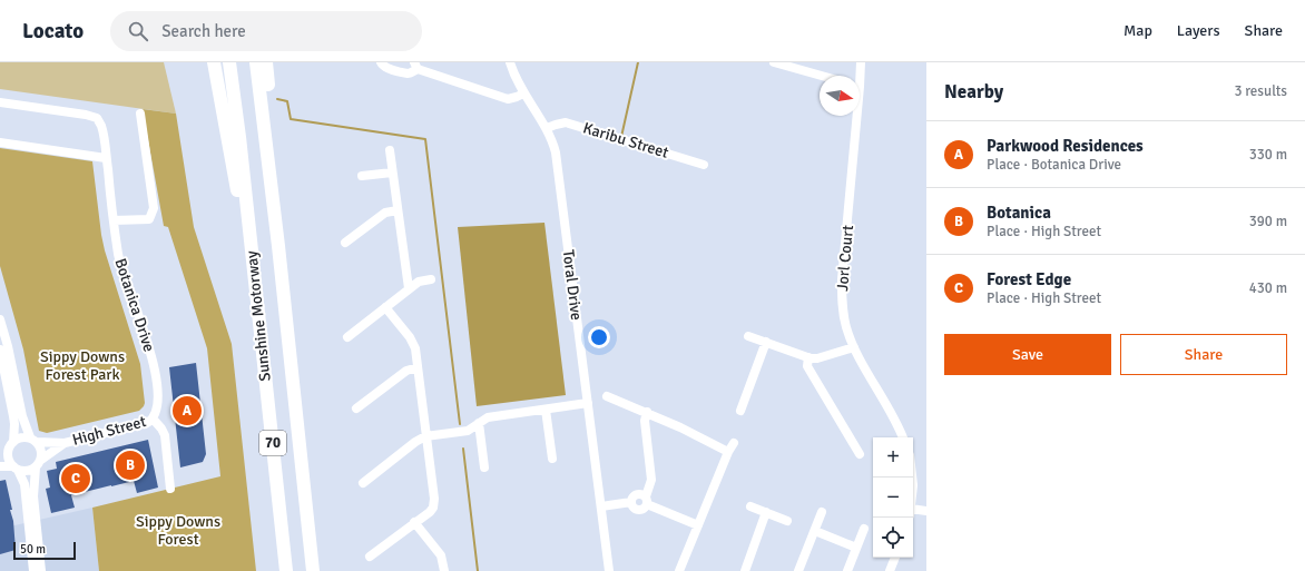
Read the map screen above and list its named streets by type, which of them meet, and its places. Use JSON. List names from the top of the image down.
{
  "streets": {
    "highway": ["Sunshine Motorway", "70"],
    "street": [
      "Karibu Street",
      "Jorl Court",
      "Toral Drive",
      "Botanica Drive",
      "High Street"
    ]
  },
  "crossings": [
    ["Karibu Street", "Toral Drive"],
    ["Botanica Drive", "High Street"]
  ],
  "parks": ["Sippy Downs Forest Park", "Sippy Downs Forest"],
  "scale_bar": "50 m",
  "north": "right",
  "page": {
    "header": "Locato",
    "search": "Search here",
    "nav": ["Map", "Layers", "Share"],
    "heading": ["Nearby", "3 results"],
    "list": [
      {
        "mark": "A",
        "name": "Parkwood Residences",
        "note": "Place · Botanica Drive",
        "value": "330 m"
      },
      {
        "mark": "B",
        "name": "Botanica",
        "note": "Place · High Street",
        "value": "390 m"
      },
      {
        "mark": "C",
        "name": "Forest Edge",
        "note": "Place · High Street",
        "value": "430 m"
      }
    ],
    "buttons": ["Save", "Share"],
    "pins": ["A", "B", "C"],
    "map_buttons": ["+", "−"],
    "scale": "50 m"
  }
}
